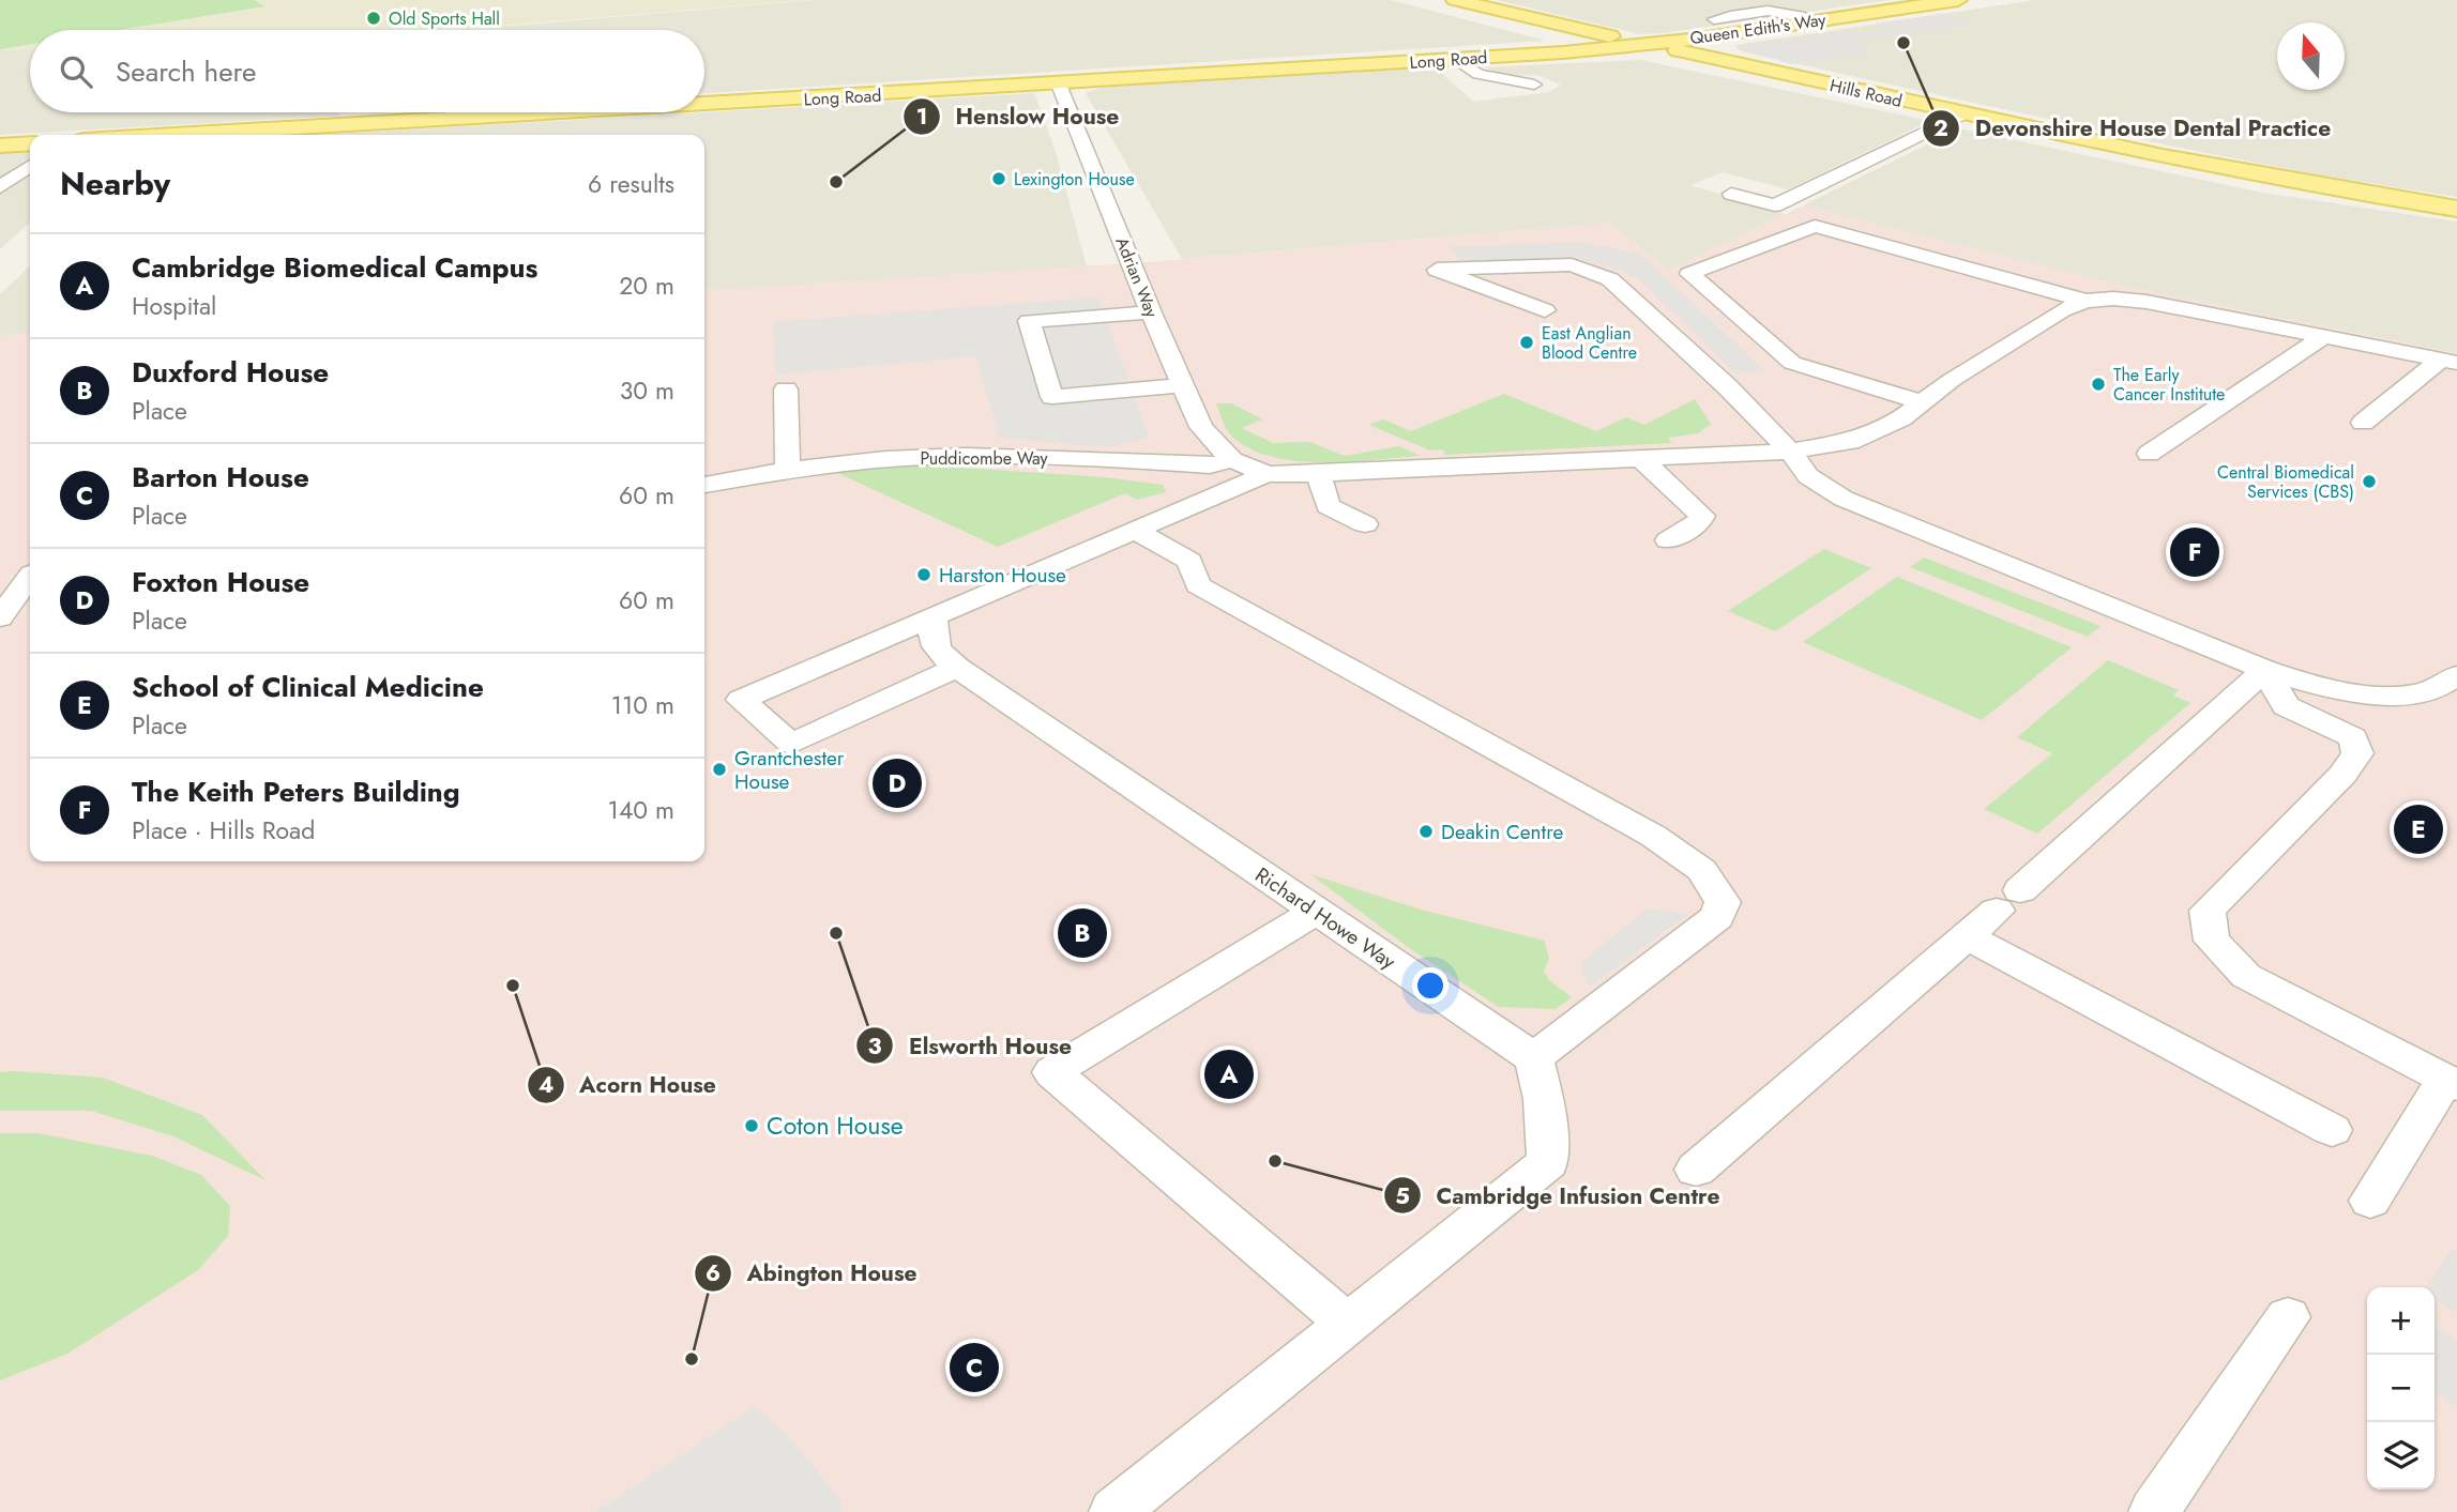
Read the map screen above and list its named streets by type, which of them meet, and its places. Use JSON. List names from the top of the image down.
{
  "streets": {
    "main road": ["Queen Edith's Way", "Long Road", "Hills Road"],
    "lane": ["Adrian Way", "Puddicombe Way", "Richard Howe Way"]
  },
  "crossings": [
    ["Queen Edith's Way", "Long Road"],
    ["Queen Edith's Way", "Hills Road"],
    ["Long Road", "Hills Road"],
    ["Long Road", "Adrian Way"],
    ["Adrian Way", "Puddicombe Way"]
  ],
  "places": [
    "Old Sports Hall",
    "Devonshire House Dental Practice",
    "Lexington House",
    "Henslow House",
    "East Anglian Blood Centre",
    "The Early Cancer Institute",
    "Central Biomedical Services (CBS)",
    "Harston House",
    "Grantchester House",
    "Deakin Centre",
    "Elsworth House",
    "Acorn House",
    "Coton House",
    "Cambridge Infusion Centre",
    "Abington House"
  ],
  "north": "top",
  "page": {
    "search": "Search here",
    "heading": ["Nearby", "6 results"],
    "list": [
      {
        "mark": "A",
        "name": "Cambridge Biomedical Campus",
        "note": "Hospital",
        "value": "20 m"
      },
      {
        "mark": "B",
        "name": "Duxford House",
        "note": "Place",
        "value": "30 m"
      },
      {
        "mark": "C",
        "name": "Barton House",
        "note": "Place",
        "value": "60 m"
      },
      {
        "mark": "D",
        "name": "Foxton House",
        "note": "Place",
        "value": "60 m"
      },
      {
        "mark": "E",
        "name": "School of Clinical Medicine",
        "note": "Place",
        "value": "110 m"
      },
      {
        "mark": "F",
        "name": "The Keith Peters Building",
        "note": "Place · Hills Road",
        "value": "140 m"
      }
    ],
    "pins": [
      "F",
      "D",
      "E",
      "B",
      "A",
      "C"
    ],
    "map_buttons": ["+", "−"]
  }
}
